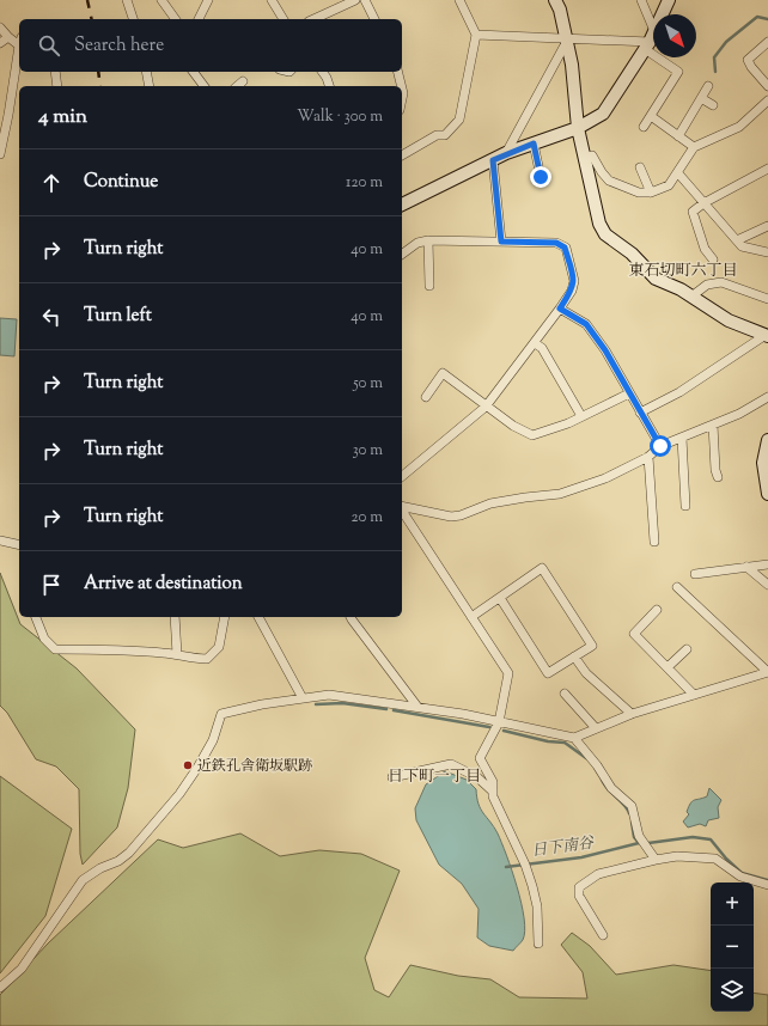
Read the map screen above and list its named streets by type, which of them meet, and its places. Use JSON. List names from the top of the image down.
{
  "districts": ["東石切町六丁目", "日下町一丁目"],
  "water": ["日下南谷"],
  "places": ["近鉄孔舎衛坂駅跡"],
  "north": "bottom right",
  "page": {
    "search": "Search here",
    "heading": ["4 min", "Walk · 300 m"],
    "list": [
      ["Continue", "120 m"],
      ["Turn right", "40 m"],
      ["Turn left", "40 m"],
      ["Turn right", "50 m"],
      ["Turn right", "30 m"],
      ["Turn right", "20 m"],
      "Arrive at destination"
    ],
    "map_buttons": ["+", "−"]
  }
}
